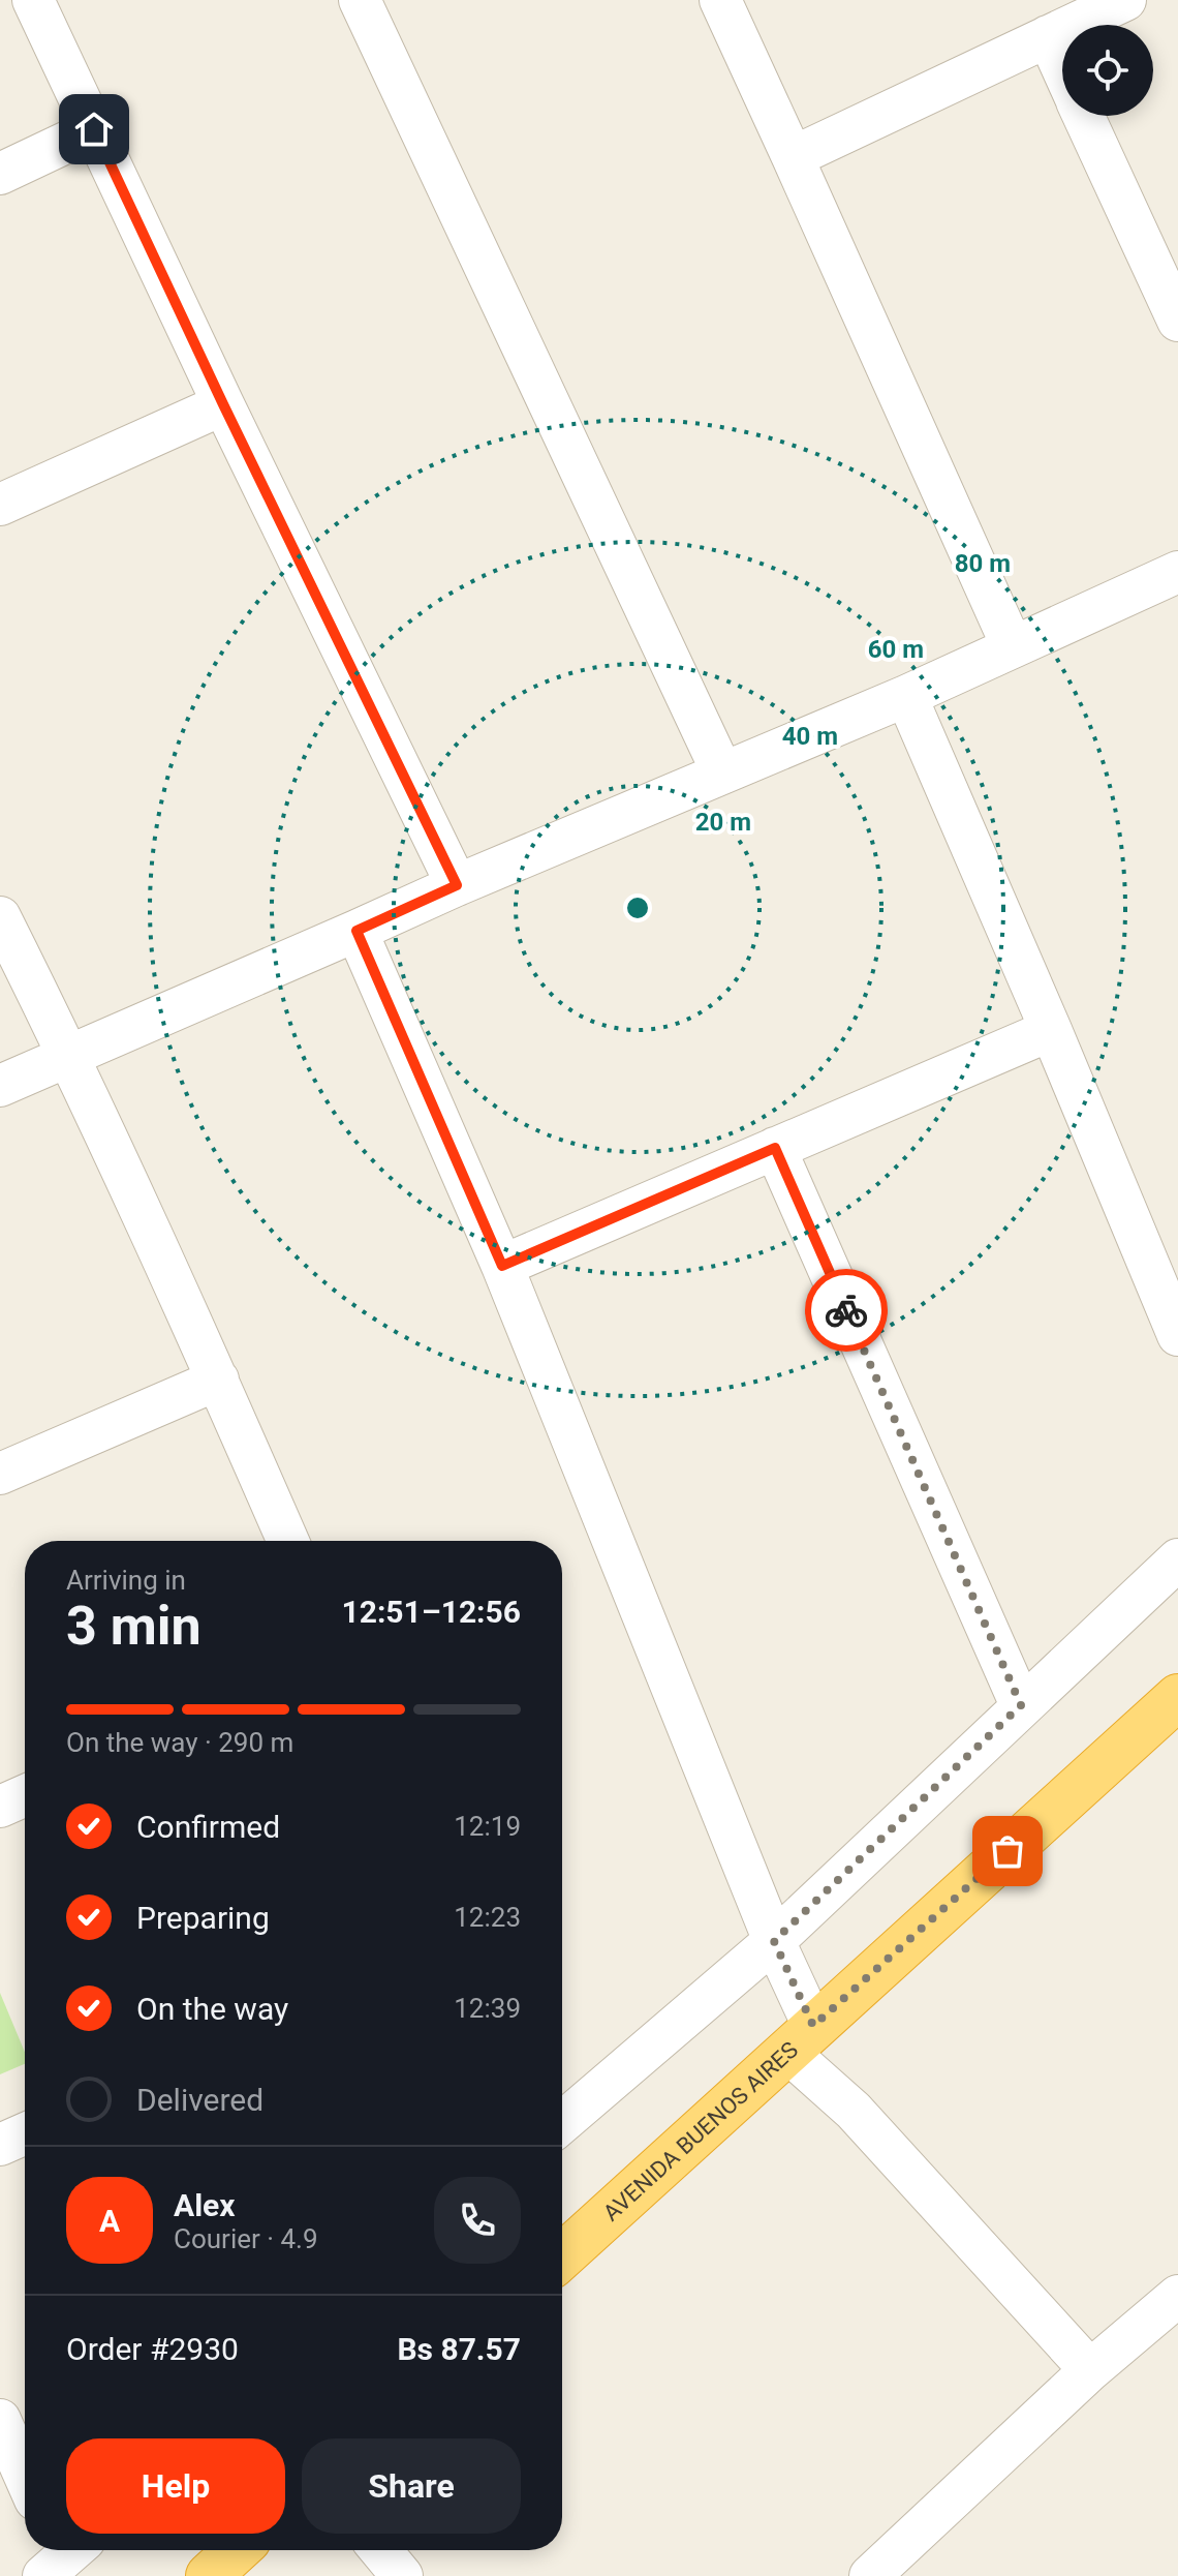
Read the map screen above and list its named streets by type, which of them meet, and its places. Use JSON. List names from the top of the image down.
{
  "streets": {
    "highway": ["AVENIDA BUENOS AIRES"]
  },
  "page": {
    "heading": ["3 min", "Arriving in", "12:51–12:56"],
    "panel": [
      "Alex",
      "Courier · 4.9",
      "Order #2930",
      "Bs 87.57"
    ],
    "bar": "On the way · 290 m",
    "list": [
      ["Confirmed", "12:19"],
      ["Preparing", "12:23"],
      ["On the way", "12:39"],
      "Delivered"
    ],
    "round": "A",
    "buttons": ["Help", "Share"]
  },
  "rings": [
    "80 m",
    "60 m",
    "40 m",
    "20 m"
  ]
}
